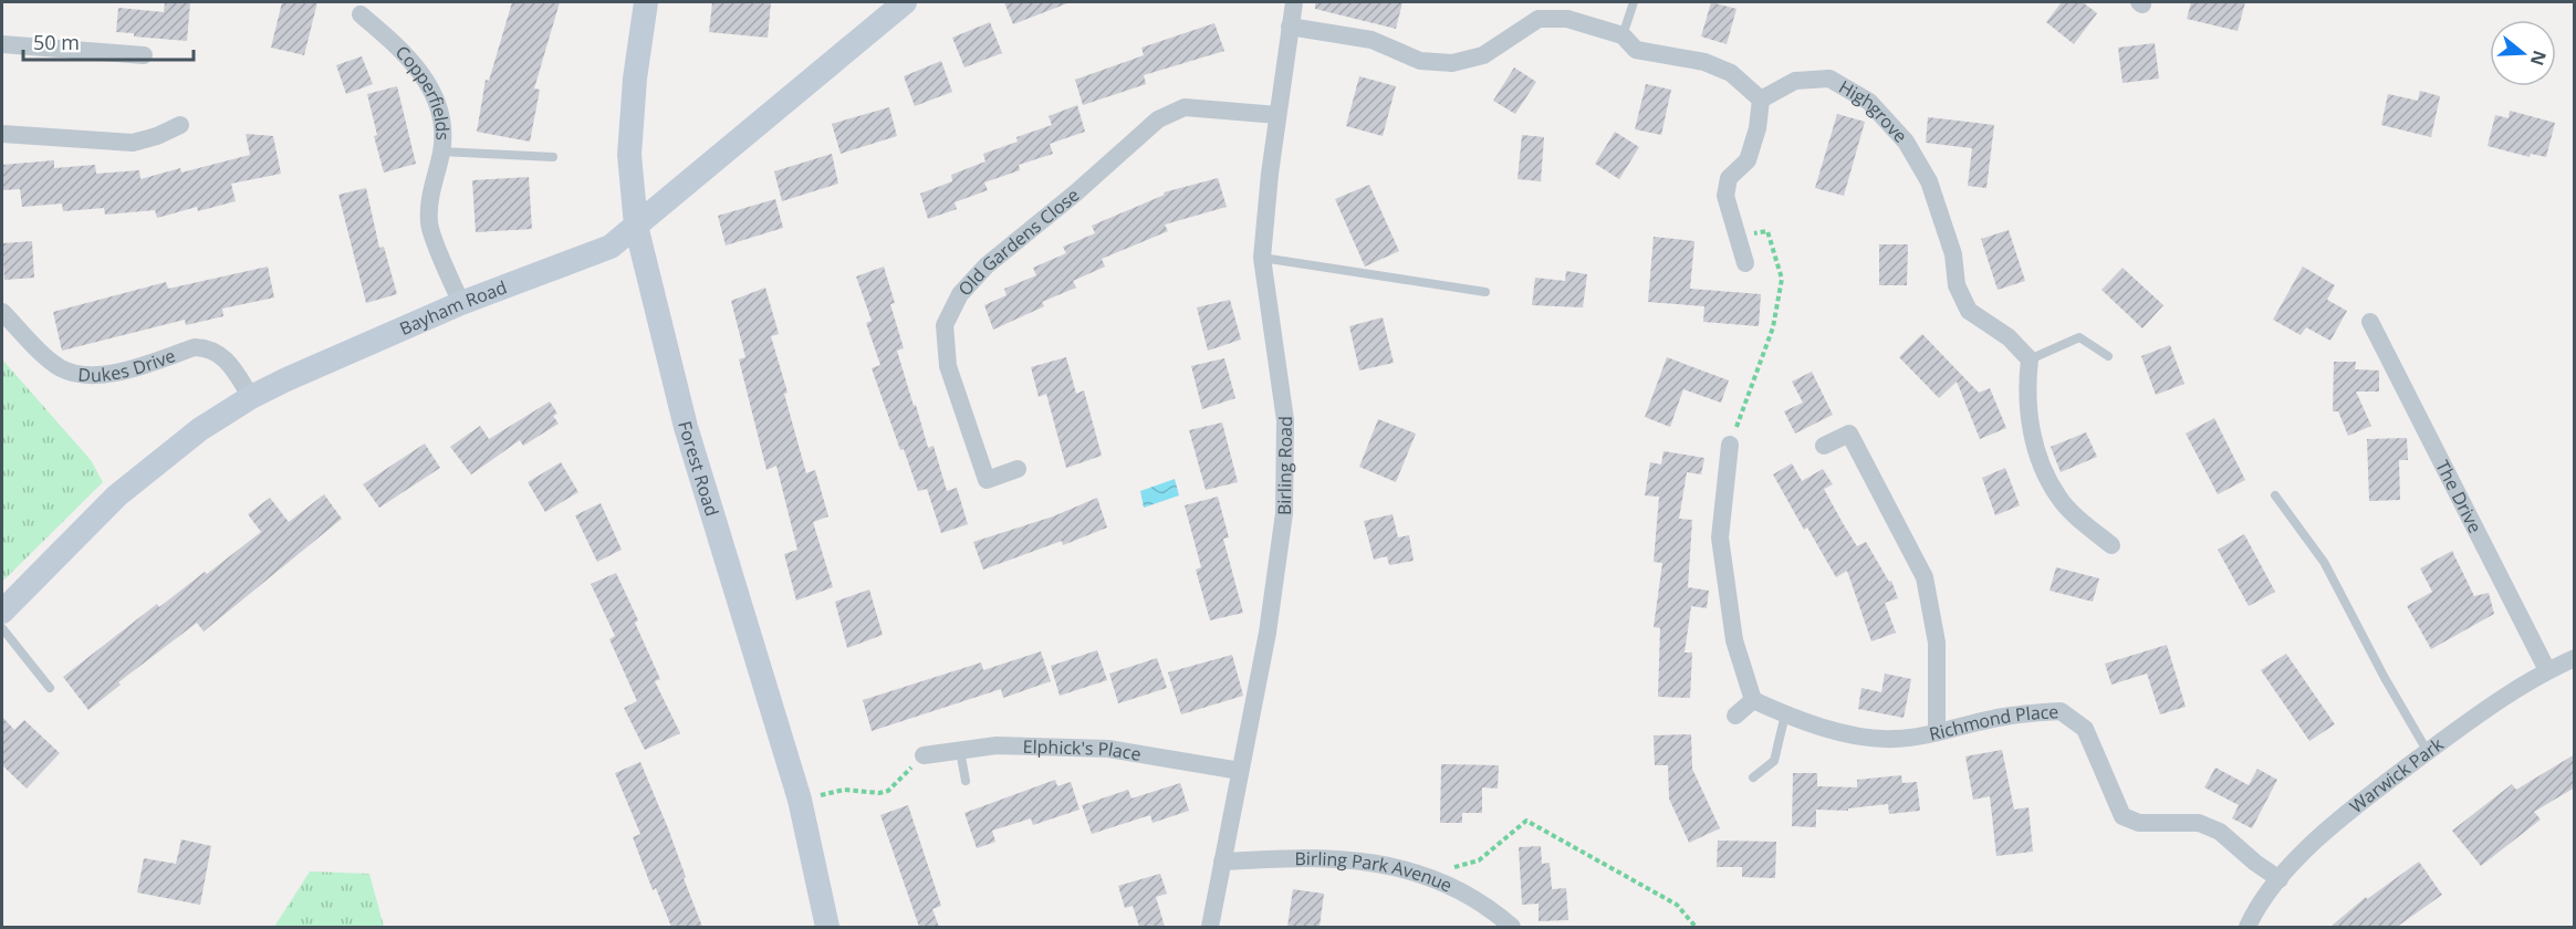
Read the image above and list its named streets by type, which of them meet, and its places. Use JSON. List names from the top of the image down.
{
  "streets": {
    "main road": ["Bayham Road", "Forest Road"],
    "street": [
      "Copperfields",
      "Highgrove",
      "Old Gardens Close",
      "Dukes Drive",
      "Birling Road",
      "The Drive",
      "Richmond Place",
      "Elphick's Place",
      "Warwick Park",
      "Birling Park Avenue"
    ]
  },
  "crossings": [
    ["Copperfields", "Bayham Road"],
    ["Old Gardens Close", "Birling Road"],
    ["Bayham Road", "Dukes Drive"],
    ["Bayham Road", "Forest Road"],
    ["Birling Road", "Elphick's Place"],
    ["Birling Road", "Birling Park Avenue"],
    ["The Drive", "Warwick Park"],
    ["Richmond Place", "Warwick Park"]
  ],
  "scale_bar": "50 m",
  "north": "right"
}
